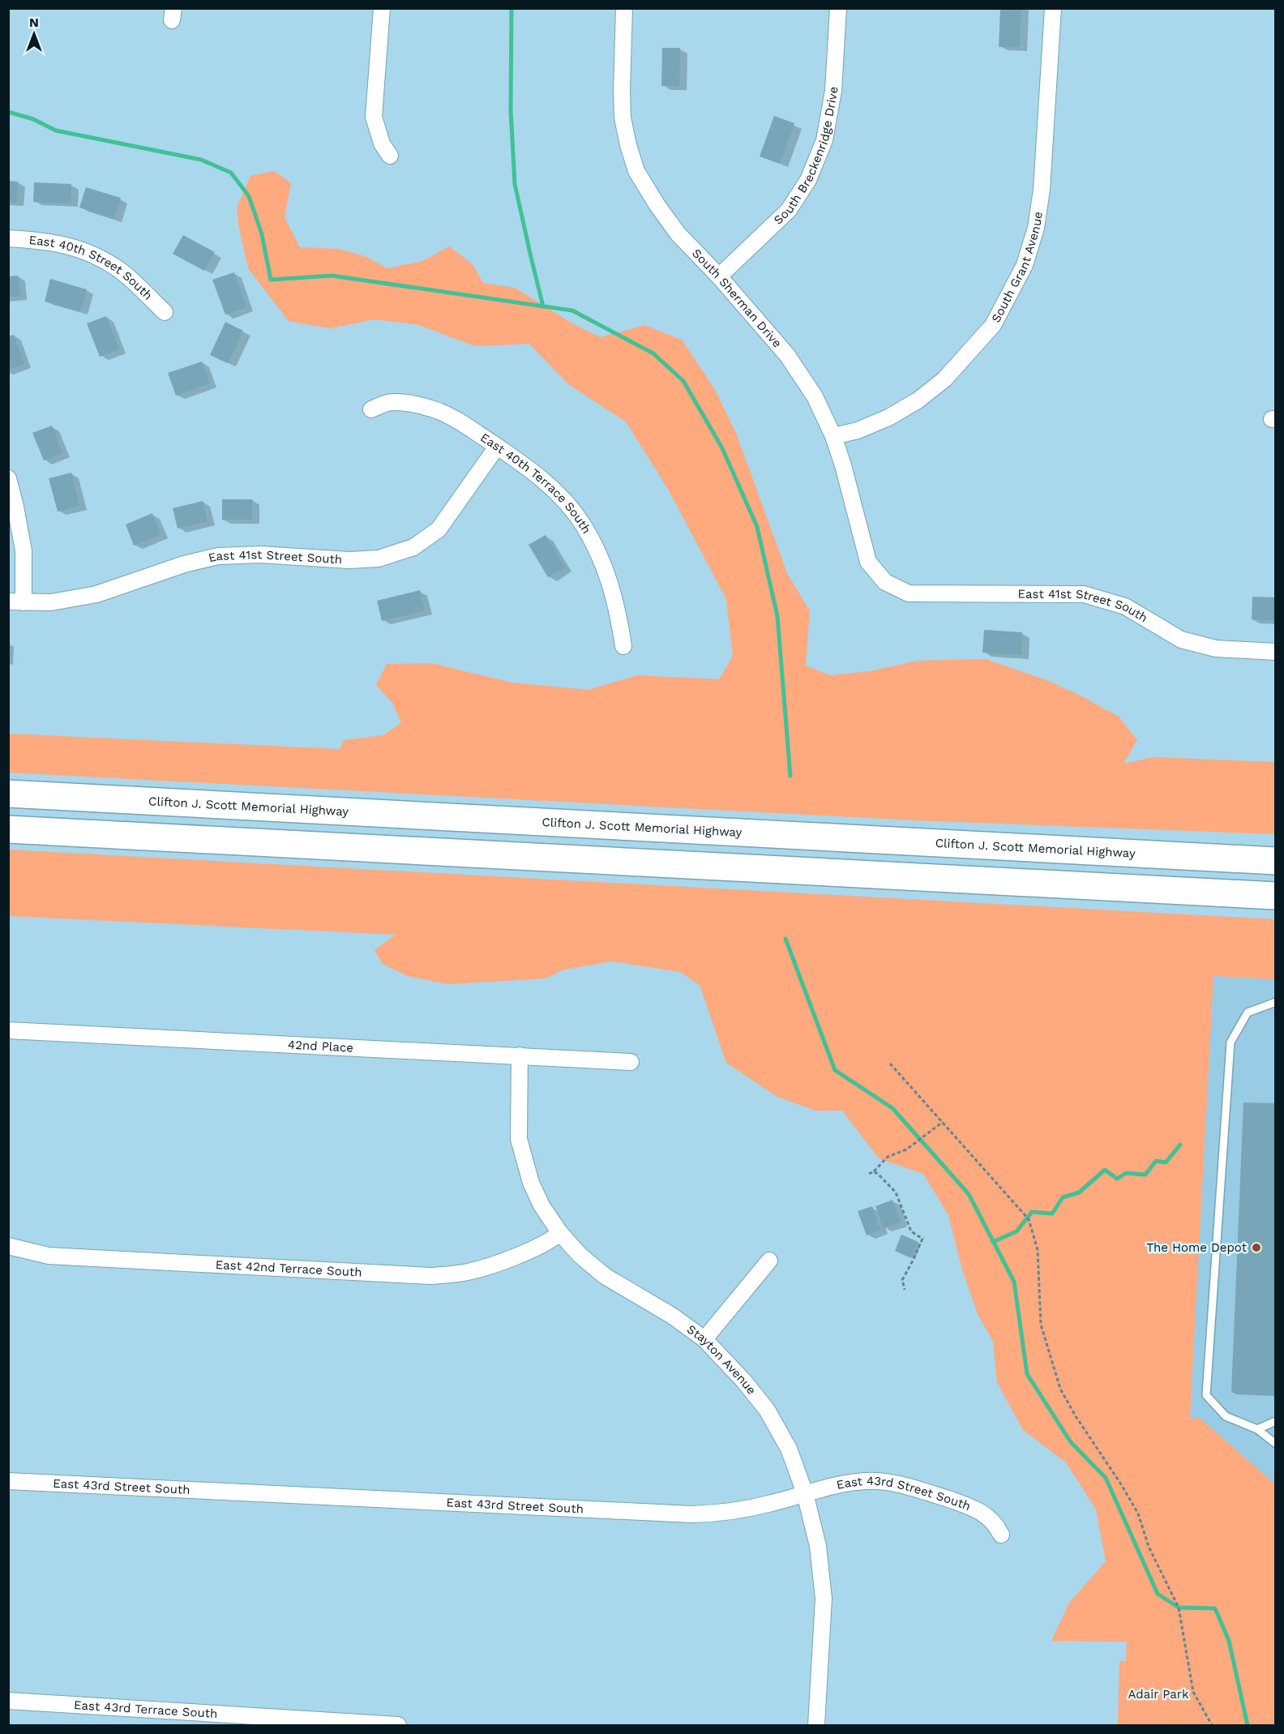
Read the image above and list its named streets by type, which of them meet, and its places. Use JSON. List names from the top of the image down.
{
  "streets": {
    "highway": ["Clifton J. Scott Memorial Highway"],
    "street": [
      "South Breckenridge Drive",
      "South Grant Avenue",
      "East 40th Street South",
      "South Sherman Drive",
      "East 40th Terrace South",
      "East 41st Street South",
      "42nd Place",
      "East 42nd Terrace South",
      "Stayton Avenue",
      "East 43rd Street South",
      "East 43rd Terrace South"
    ]
  },
  "crossings": [
    ["South Breckenridge Drive", "South Sherman Drive"],
    ["South Grant Avenue", "South Sherman Drive"],
    ["South Sherman Drive", "East 41st Street South"],
    ["East 40th Terrace South", "East 41st Street South"],
    ["42nd Place", "Stayton Avenue"],
    ["East 42nd Terrace South", "Stayton Avenue"],
    ["Stayton Avenue", "East 43rd Street South"]
  ],
  "parks": ["Adair Park"],
  "places": ["The Home Depot"],
  "north": "top"
}
